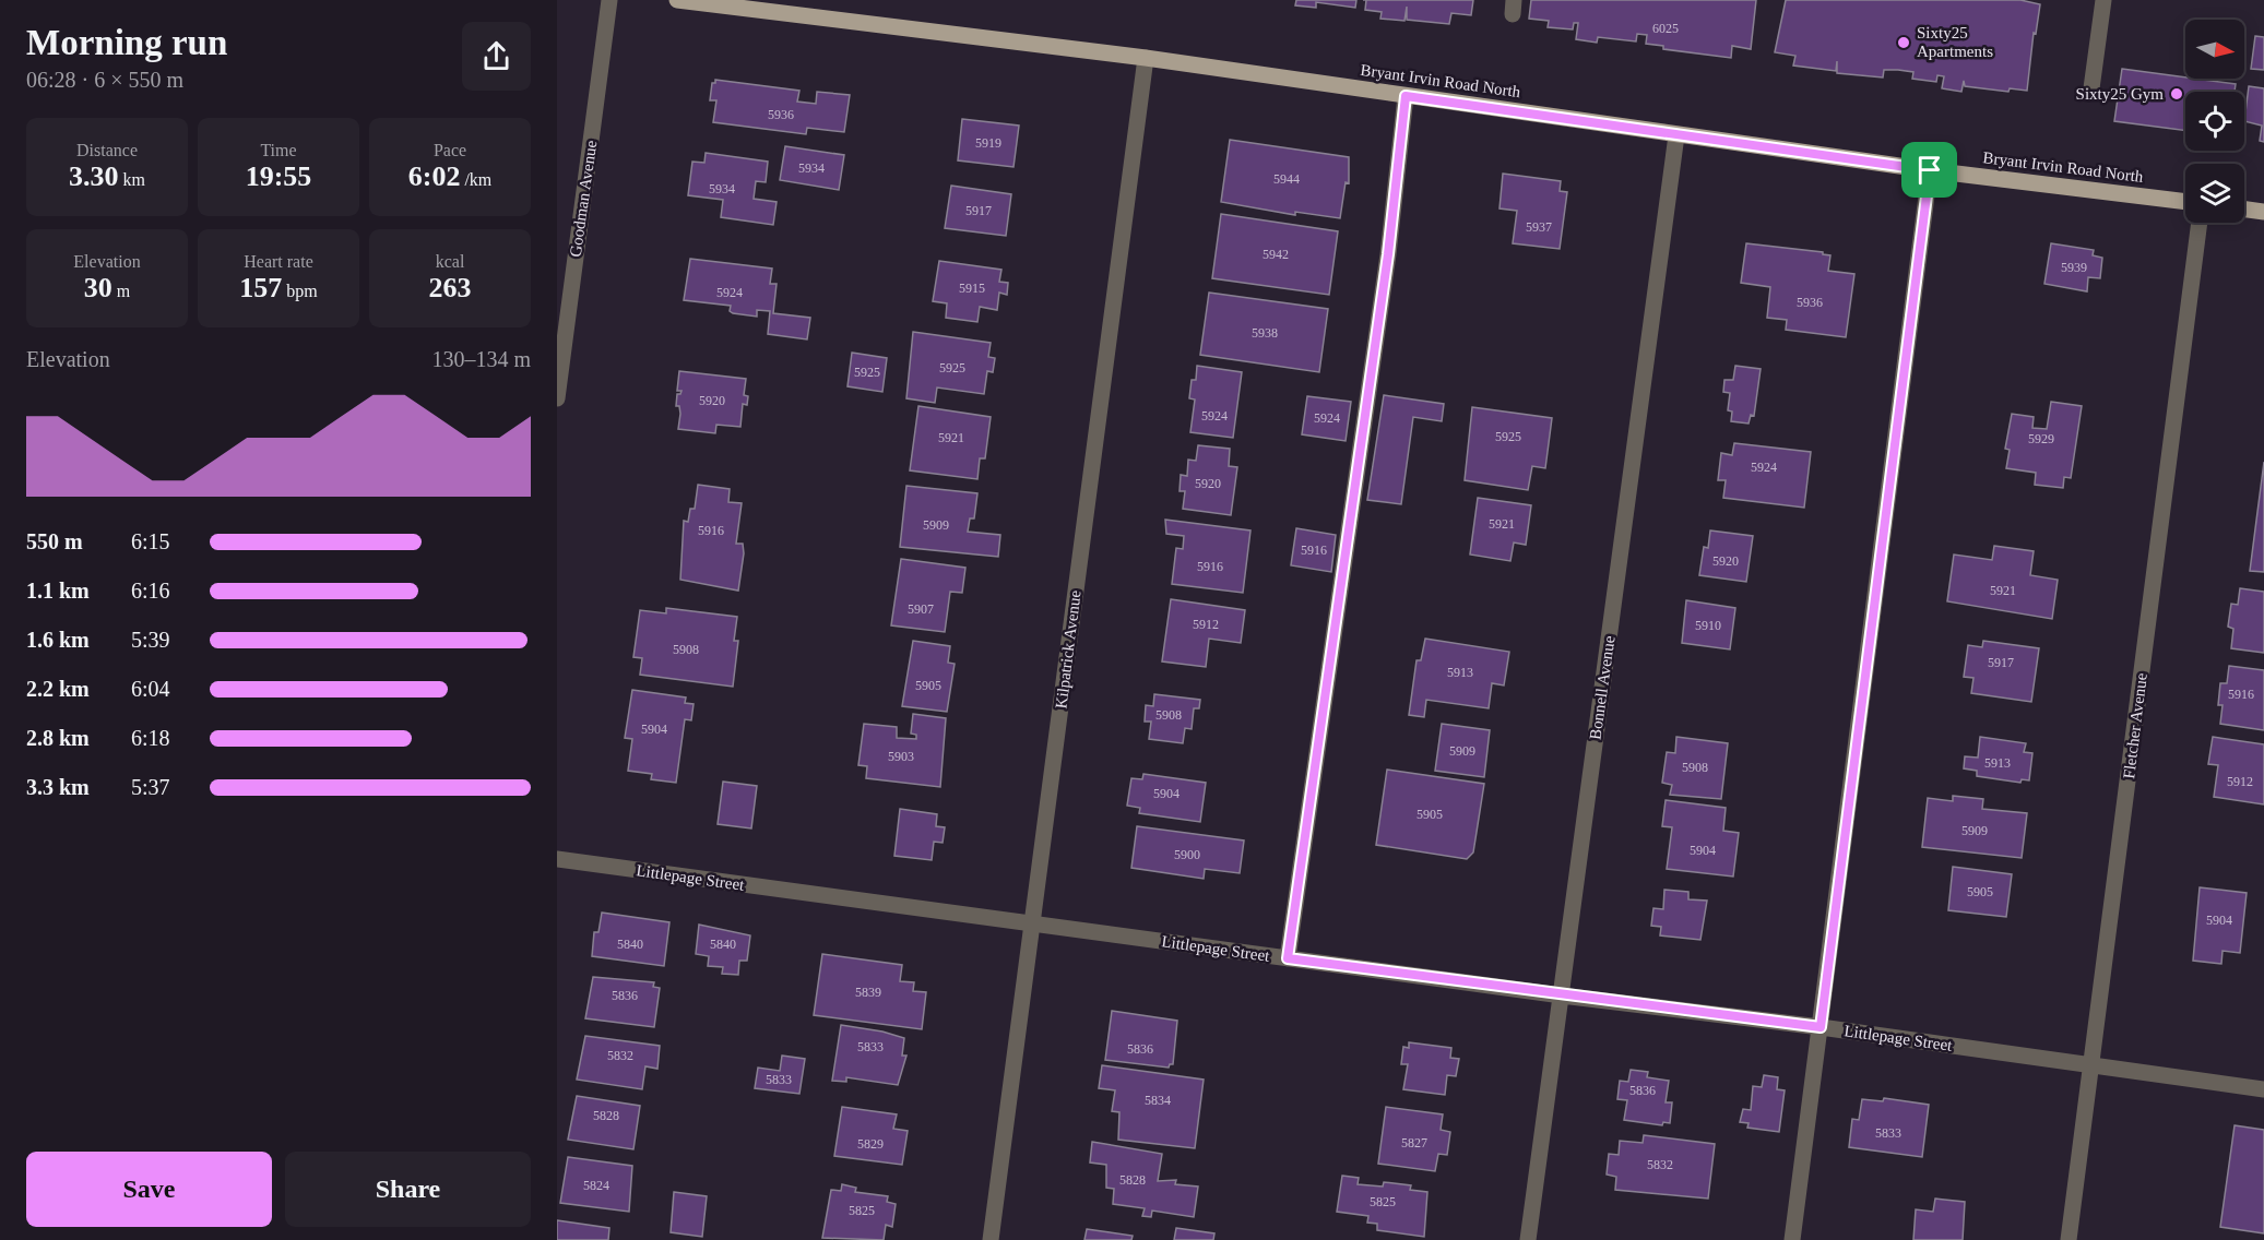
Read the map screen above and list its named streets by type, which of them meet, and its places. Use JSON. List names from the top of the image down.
{
  "streets": {
    "main road": ["Bryant Irvin Road North"],
    "street": [
      "Goodman Avenue",
      "Kilpatrick Avenue",
      "Bonnell Avenue",
      "Fletcher Avenue",
      "Littlepage Street"
    ]
  },
  "crossings": [
    ["Bryant Irvin Road North", "Kilpatrick Avenue"],
    ["Bryant Irvin Road North", "Bonnell Avenue"],
    ["Kilpatrick Avenue", "Littlepage Street"],
    ["Bonnell Avenue", "Littlepage Street"],
    ["Fletcher Avenue", "Littlepage Street"]
  ],
  "places": ["Sixty25 Apartments", "Sixty25 Gym"],
  "house_numbers": [
    "6025",
    "5936",
    "5919",
    "5934",
    "5944",
    "5934",
    "5917",
    "5937",
    "5942",
    "5939",
    "5915",
    "5924",
    "5936",
    "5938",
    "5925",
    "5925",
    "5920",
    "5924",
    "5924",
    "5925",
    "5921",
    "5929",
    "5924",
    "5920",
    "5921",
    "5909",
    "5916",
    "5916",
    "5920",
    "5916",
    "5921",
    "5907",
    "5912",
    "5910",
    "5908",
    "5917",
    "5913",
    "5905",
    "5916",
    "5908",
    "5904",
    "5909",
    "5903",
    "5913",
    "5908",
    "5912",
    "5904",
    "5905",
    "5909",
    "5904",
    "5900",
    "5905",
    "5904",
    "5840",
    "5840",
    "5839",
    "5836",
    "5833",
    "5836",
    "5832",
    "5833",
    "5836",
    "5834",
    "5828",
    "5833",
    "5827",
    "5829",
    "5832",
    "5828",
    "5824",
    "5825",
    "5825"
  ],
  "north": "right",
  "page": {
    "heading": ["Morning run", "06:28 · 6 × 550 m"],
    "stats": [
      ["Distance", "3.30 km"],
      ["Time", "19:55"],
      ["Pace", "6:02 /km"],
      ["Elevation", "30 m"],
      ["Heart rate", "157 bpm"],
      ["kcal", "263"]
    ],
    "chart": ["Elevation", "130–134 m"],
    "list": [
      {
        "name": "550 m",
        "note": "6:15"
      },
      {
        "name": "1.1 km",
        "note": "6:16"
      },
      {
        "name": "1.6 km",
        "note": "5:39"
      },
      {
        "name": "2.2 km",
        "note": "6:04"
      },
      {
        "name": "2.8 km",
        "note": "6:18"
      },
      {
        "name": "3.3 km",
        "note": "5:37"
      }
    ],
    "buttons": ["Save", "Share"]
  }
}
